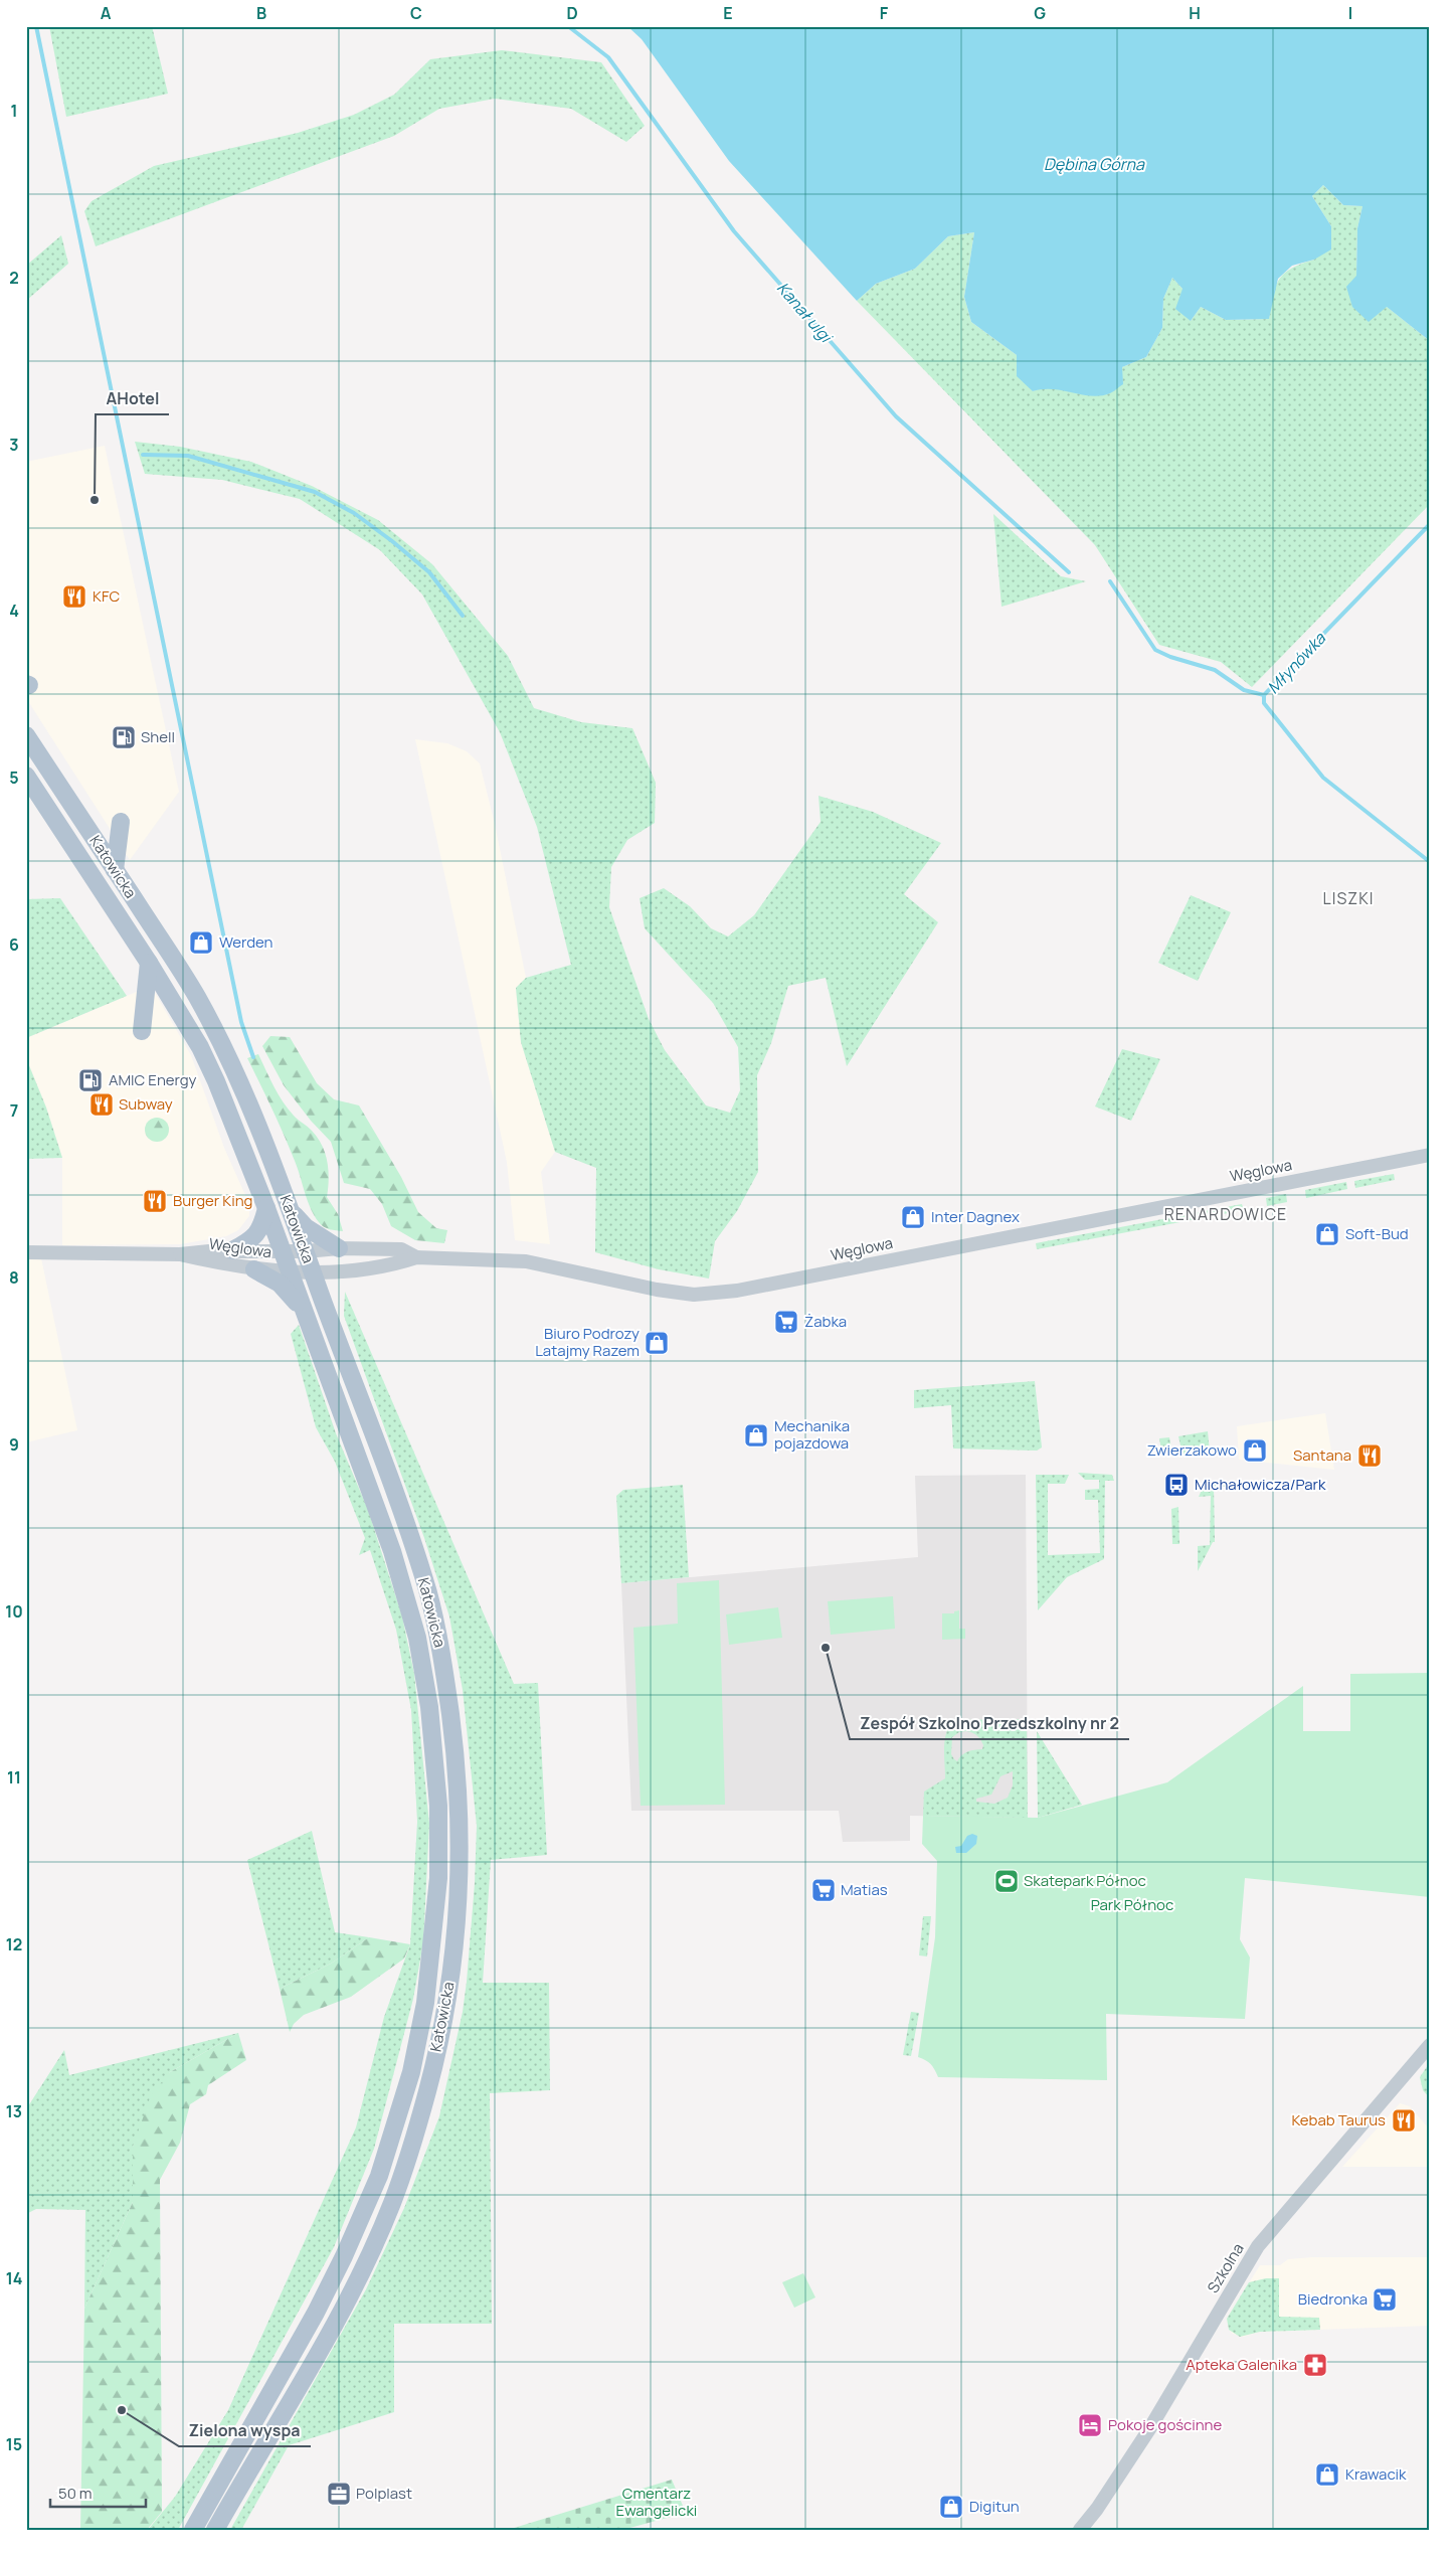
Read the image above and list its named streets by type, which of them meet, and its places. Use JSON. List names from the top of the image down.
{
  "streets": {
    "main road": ["Katowicka"],
    "street": ["Węglowa", "Szkolna"]
  },
  "crossings": [
    ["Katowicka", "Węglowa"]
  ],
  "districts": ["LISZKI", "RENARDOWICE"],
  "water": ["Dębina Górna", "Kanał ulgi", "Młynówka"],
  "parks": ["Park Północ", "Cmentarz Ewangelicki"],
  "places": {
    "other": ["AHotel", "Zespół Szkolno Przedszkolny nr 2", "Zielona wyspa"],
    "restaurant": [
      "KFC",
      "Subway",
      "Burger King",
      "Santana",
      "Kebab Taurus"
    ],
    "fuel station": ["Shell", "AMIC Energy"],
    "shop": [
      "Werden",
      "Inter Dagnex",
      "Soft-Bud",
      "Biuro Podrozy Latajmy Razem",
      "Mechanika pojazdowa",
      "Zwierzakowo",
      "Krawacik",
      "Digitun"
    ],
    "supermarket": ["Żabka", "Matias", "Biedronka"],
    "bus stop": ["Michałowicza/Park"],
    "sports": ["Skatepark Północ"],
    "pharmacy": ["Apteka Galenika"],
    "hotel": ["Pokoje gościnne"],
    "office": ["Polplast"]
  },
  "scale_bar": "50 m",
  "grid": {
    "columns": [
      "A",
      "B",
      "C",
      "D",
      "E",
      "F",
      "G",
      "H",
      "I"
    ],
    "rows": [
      "1",
      "2",
      "3",
      "4",
      "5",
      "6",
      "7",
      "8",
      "9",
      "10",
      "11",
      "12",
      "13",
      "14",
      "15"
    ]
  }
}
